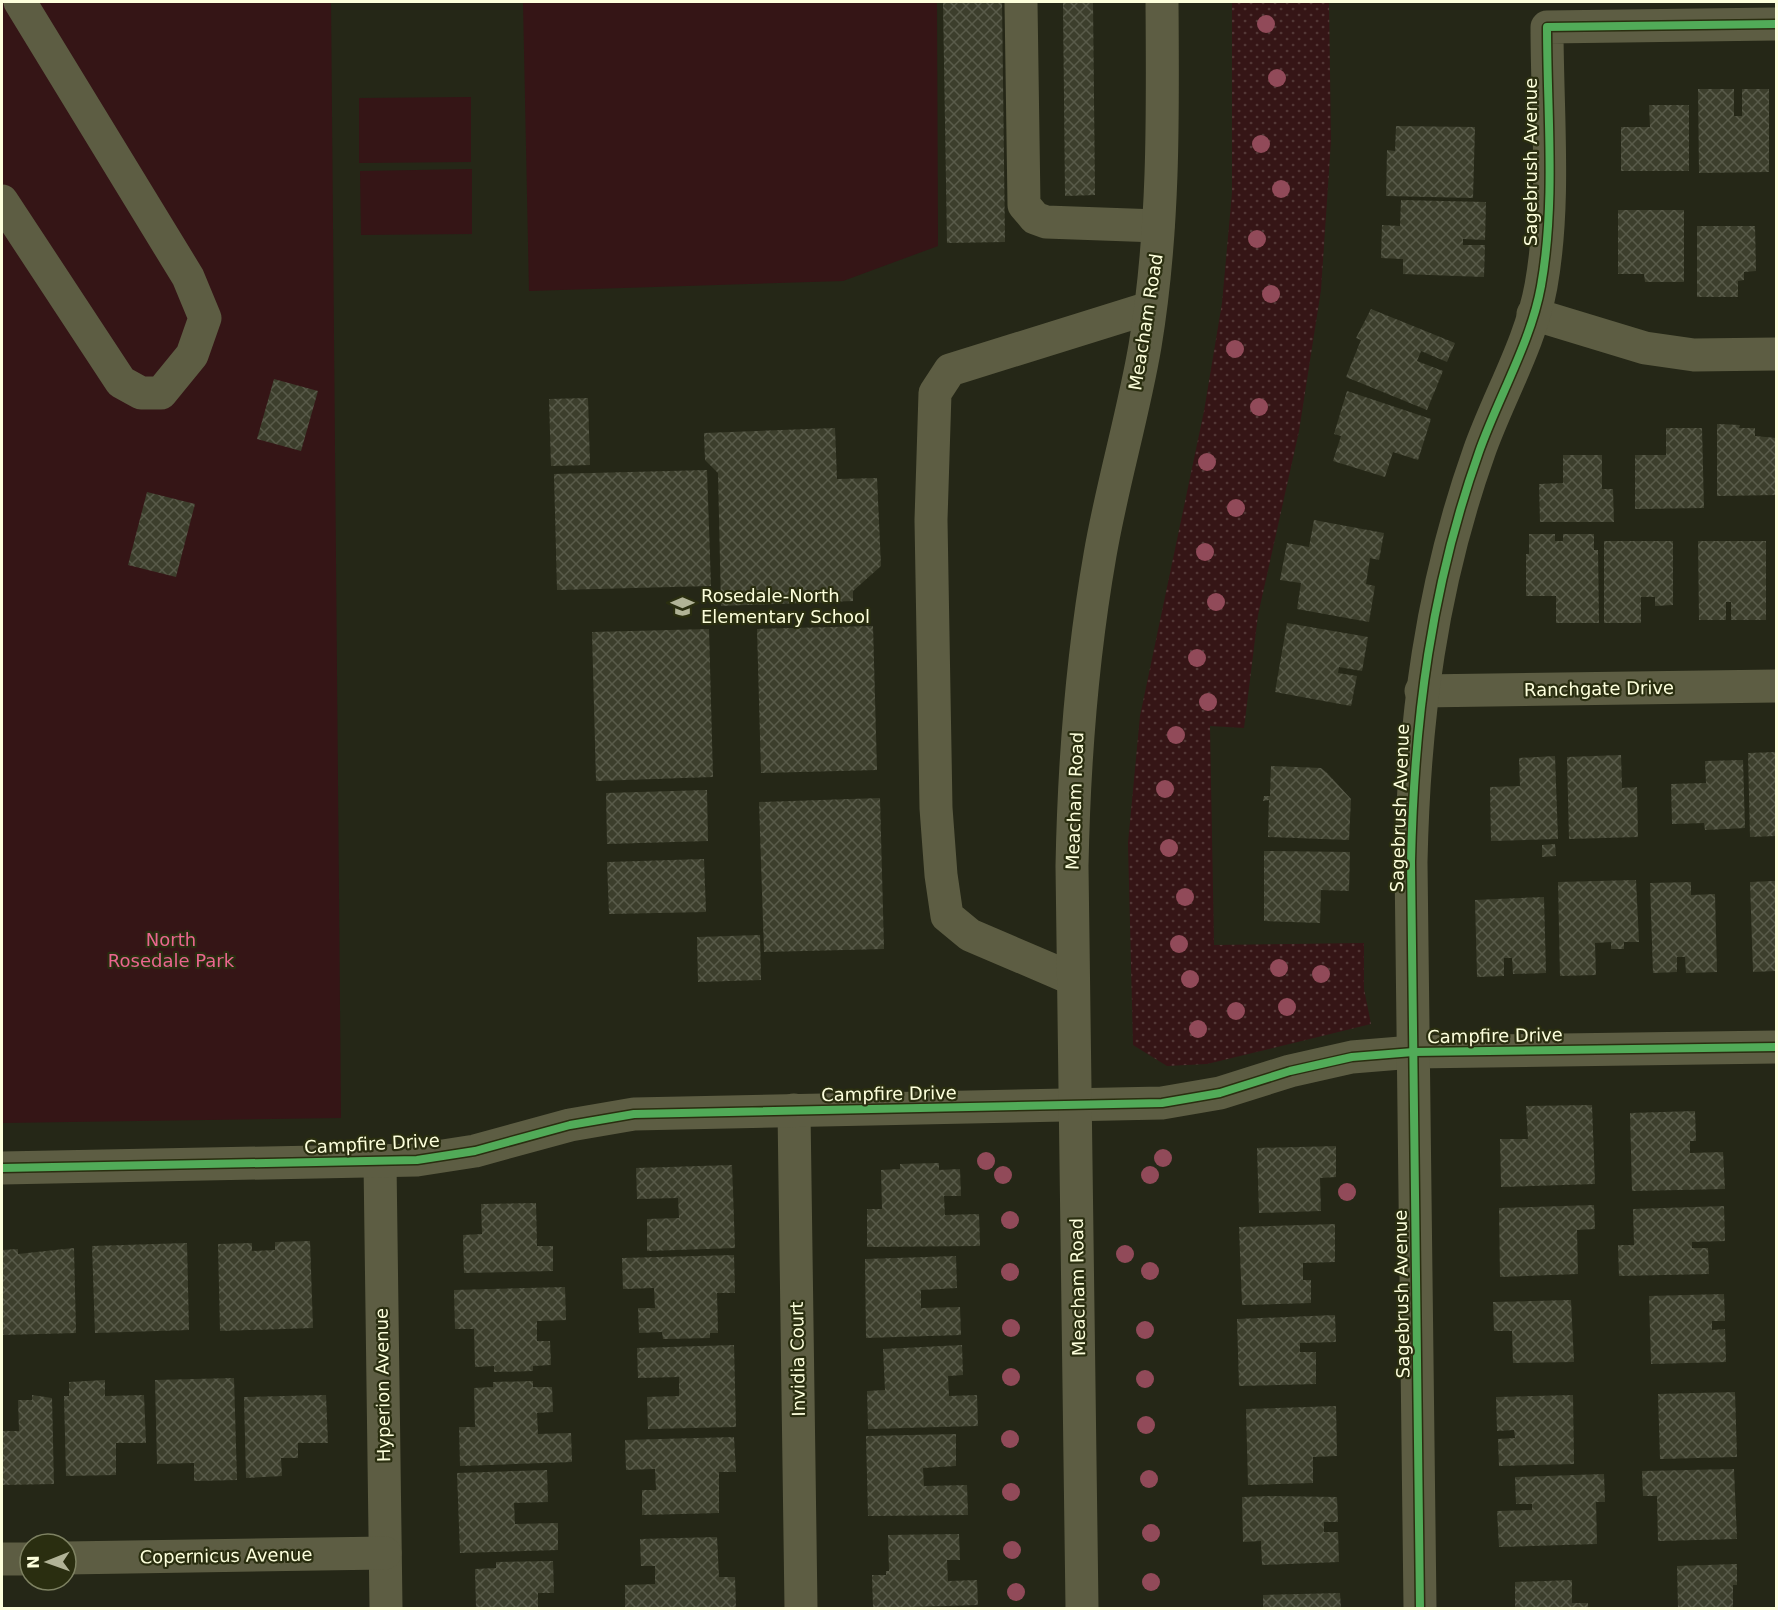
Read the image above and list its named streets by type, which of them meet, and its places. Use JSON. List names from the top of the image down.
{
  "streets": {
    "street": [
      "Sagebrush Avenue",
      "Meacham Road",
      "Ranchgate Drive",
      "Campfire Drive",
      "Invidia Court",
      "Hyperion Avenue",
      "Copernicus Avenue"
    ]
  },
  "crossings": [
    ["Sagebrush Avenue", "Ranchgate Drive"],
    ["Sagebrush Avenue", "Campfire Drive"],
    ["Meacham Road", "Campfire Drive"],
    ["Campfire Drive", "Invidia Court"],
    ["Campfire Drive", "Hyperion Avenue"],
    ["Hyperion Avenue", "Copernicus Avenue"]
  ],
  "parks": ["North Rosedale Park"],
  "places": {
    "school or university": ["Rosedale-North Elementary School"]
  },
  "north": "left"
}
